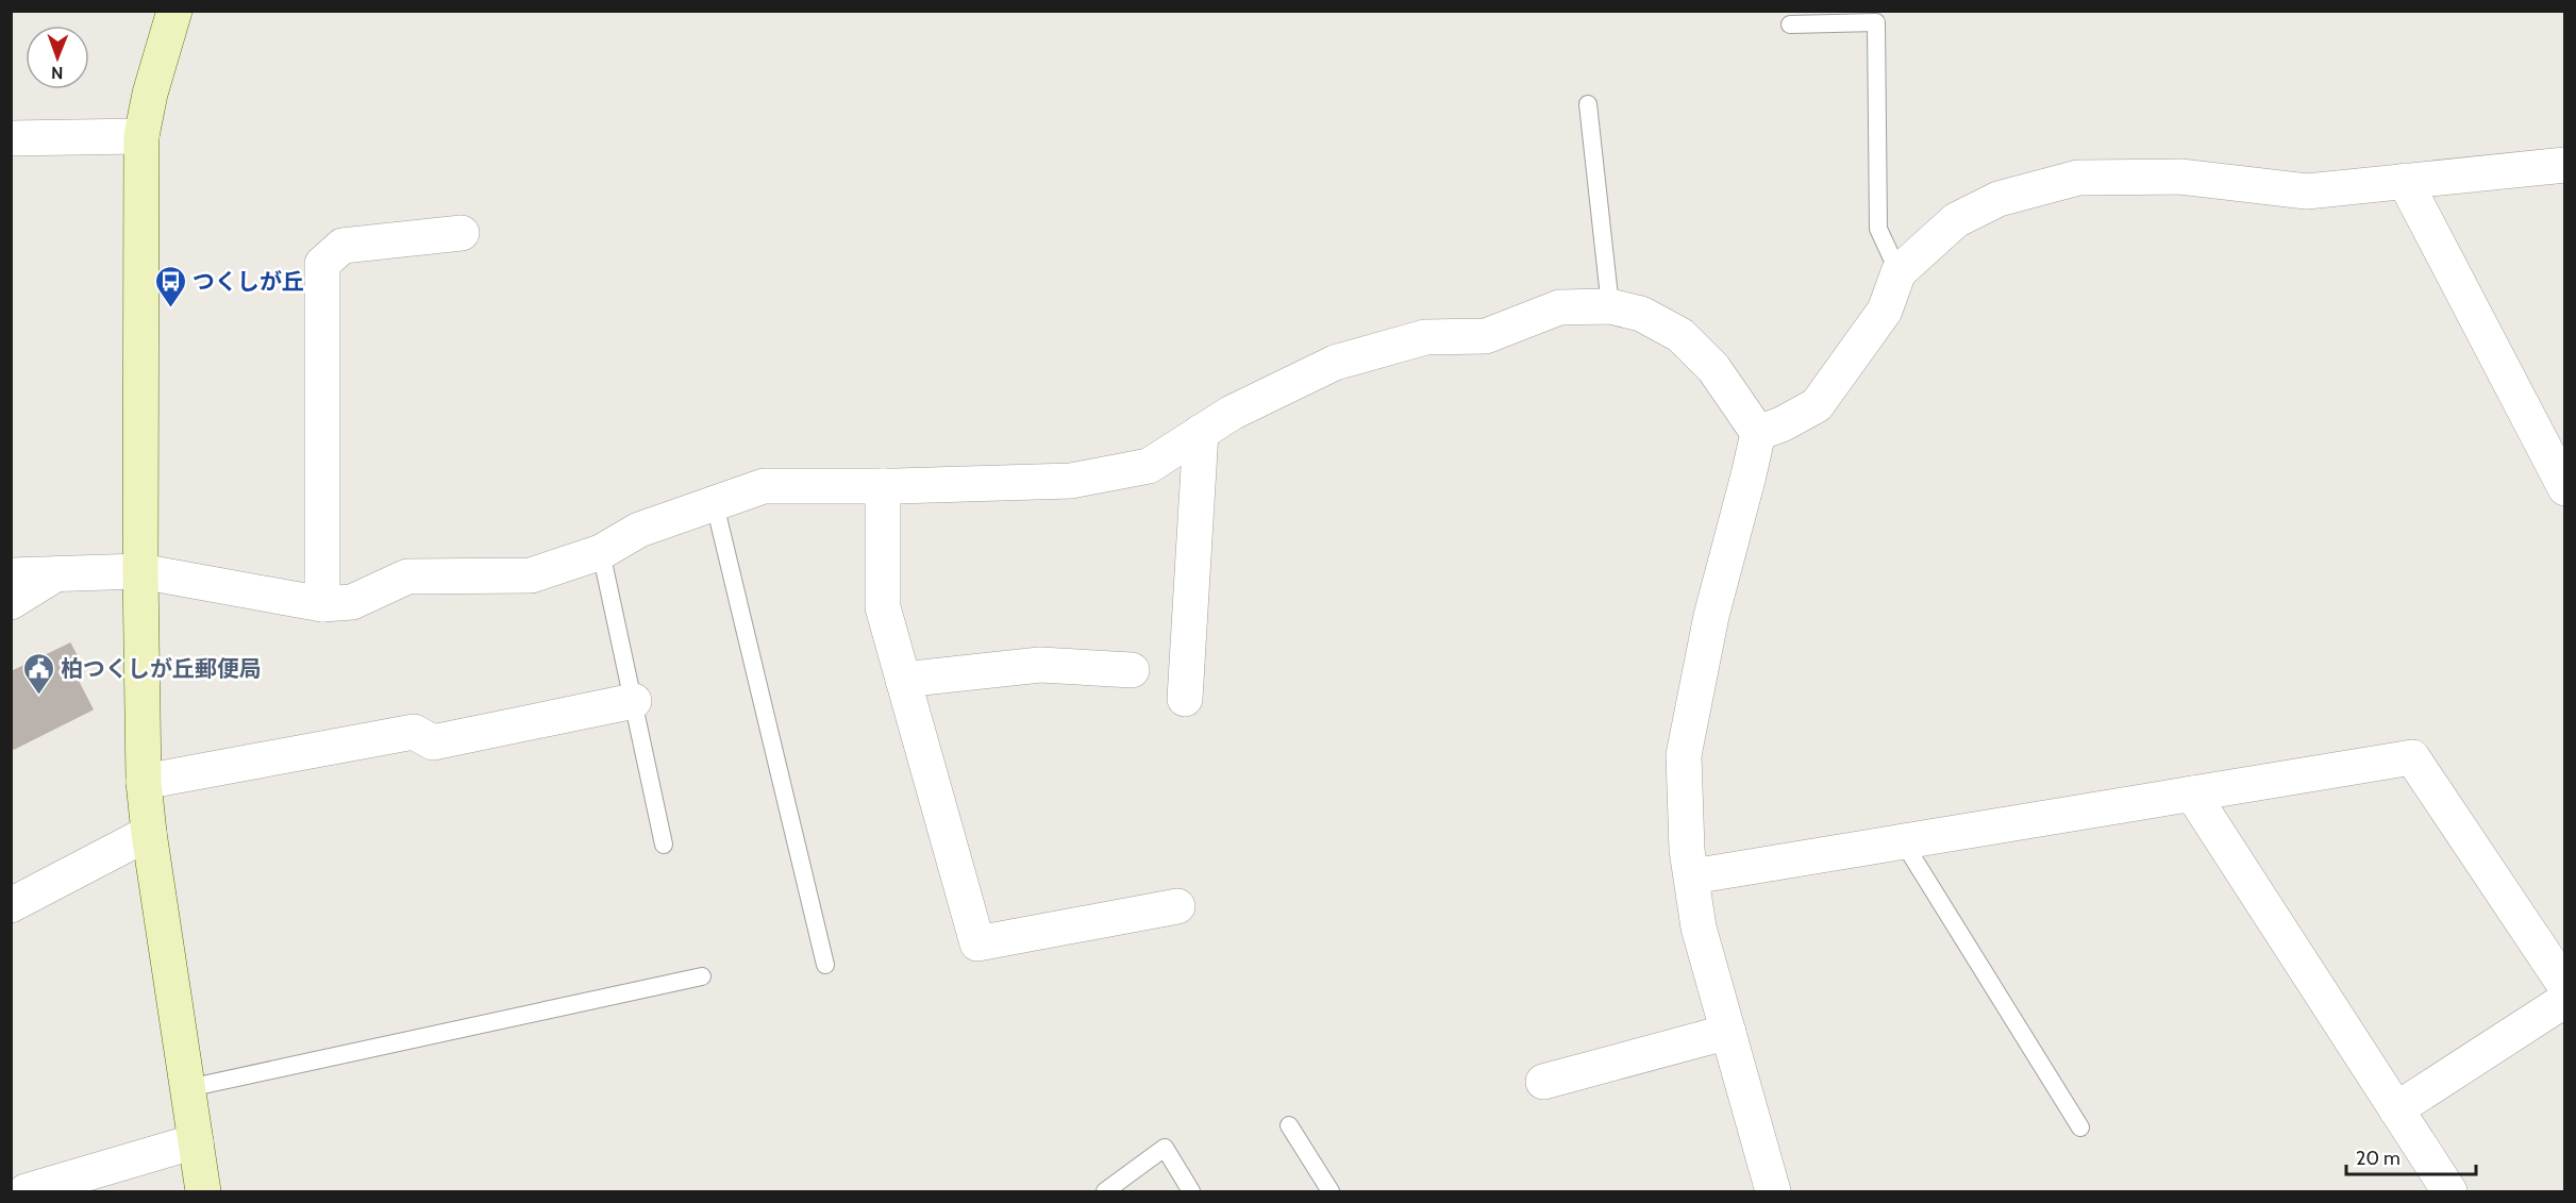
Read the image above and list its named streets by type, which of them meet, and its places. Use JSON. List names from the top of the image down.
{
  "places": {
    "bus stop": ["つくしが丘"],
    "public building": ["柏つくしが丘郵便局"]
  },
  "scale_bar": "20 m",
  "north": "bottom"
}
